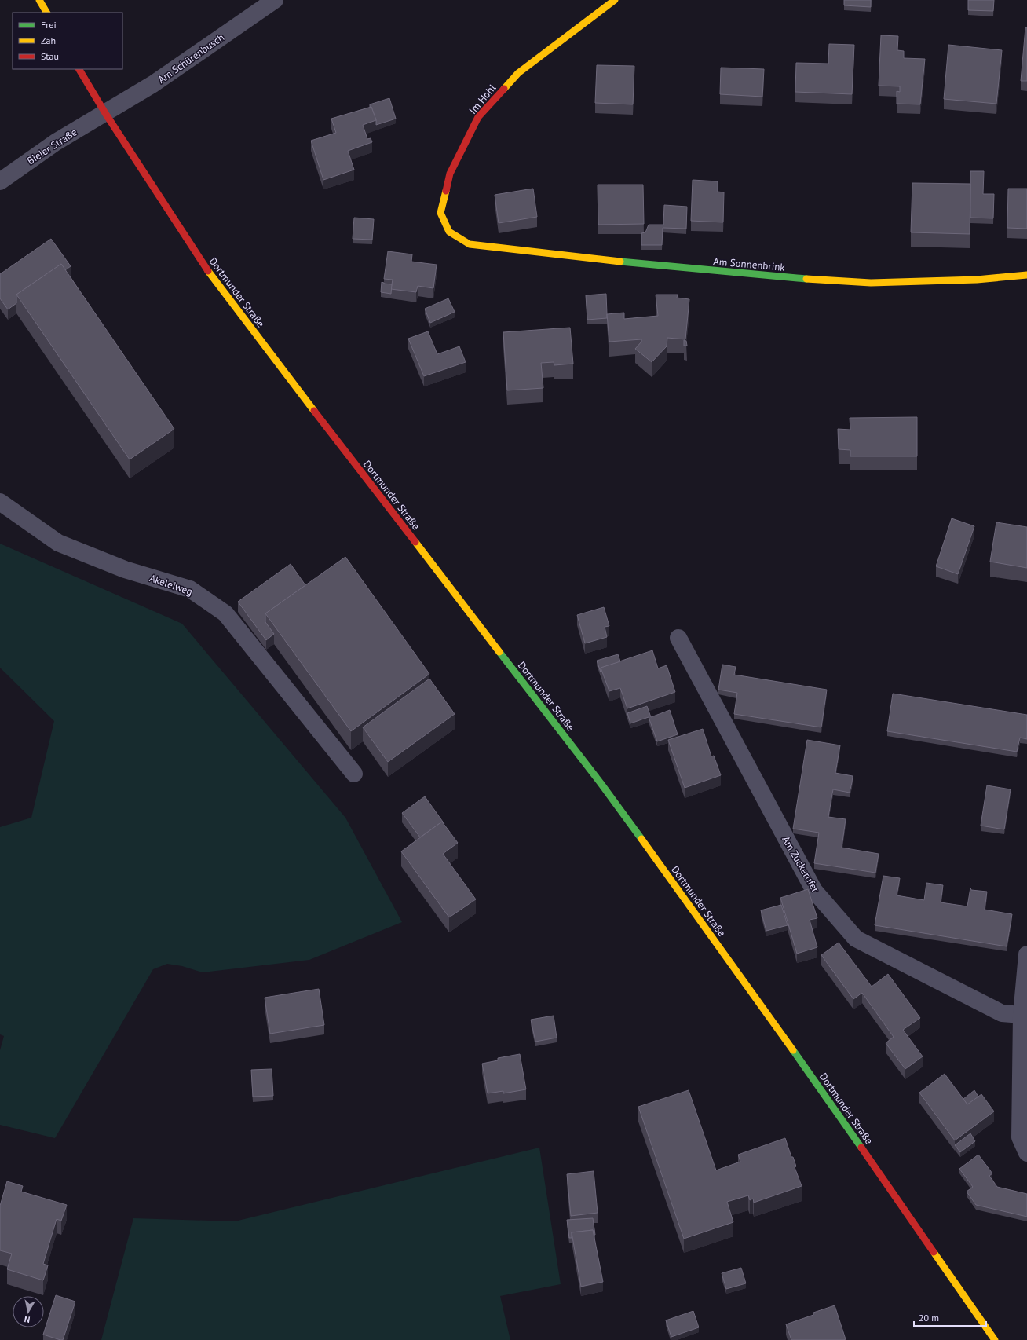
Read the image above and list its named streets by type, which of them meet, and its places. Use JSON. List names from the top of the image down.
{
  "streets": {
    "main road": ["Im Hohl", "Am Sonnenbrink", "Dortmunder Straße"],
    "street": [
      "Am Schürenbusch",
      "Bieler Straße",
      "Akeleiweg",
      "Am Zuckerufer"
    ]
  },
  "crossings": [
    ["Am Schürenbusch", "Bieler Straße"],
    ["Am Schürenbusch", "Dortmunder Straße"],
    ["Im Hohl", "Am Sonnenbrink"],
    ["Bieler Straße", "Dortmunder Straße"]
  ],
  "legend": ["Frei", "Zäh", "Stau"],
  "scale_bar": "20 m",
  "north": "bottom"
}
